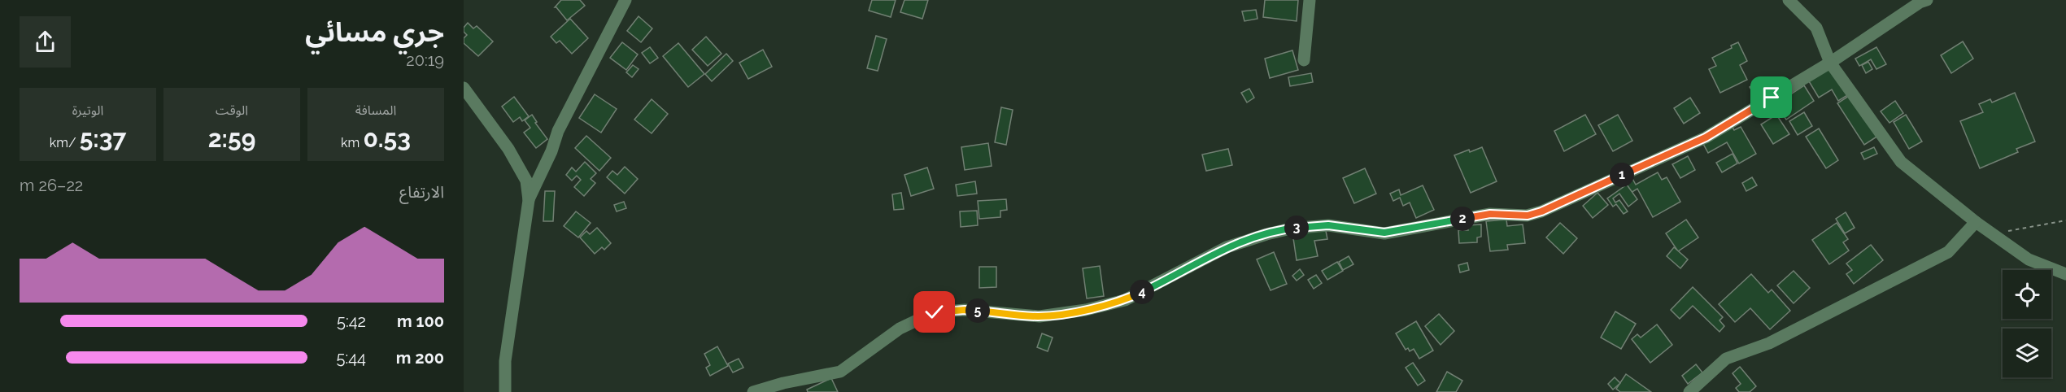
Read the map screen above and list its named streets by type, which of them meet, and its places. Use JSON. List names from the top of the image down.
{
  "page": {
    "heading": ["جري مسائي", "20:19"],
    "stats": [
      ["المسافة", "0.53 km"],
      ["الوقت", "2:59"],
      ["الوتيرة", "5:37 /km"]
    ],
    "pins": [
      "1",
      "2",
      "3",
      "4",
      "5"
    ],
    "chart": ["الارتفاع", "22–26 m"],
    "list": [
      {
        "name": "100 m",
        "note": "5:42"
      },
      {
        "name": "200 m",
        "note": "5:44"
      }
    ]
  }
}
